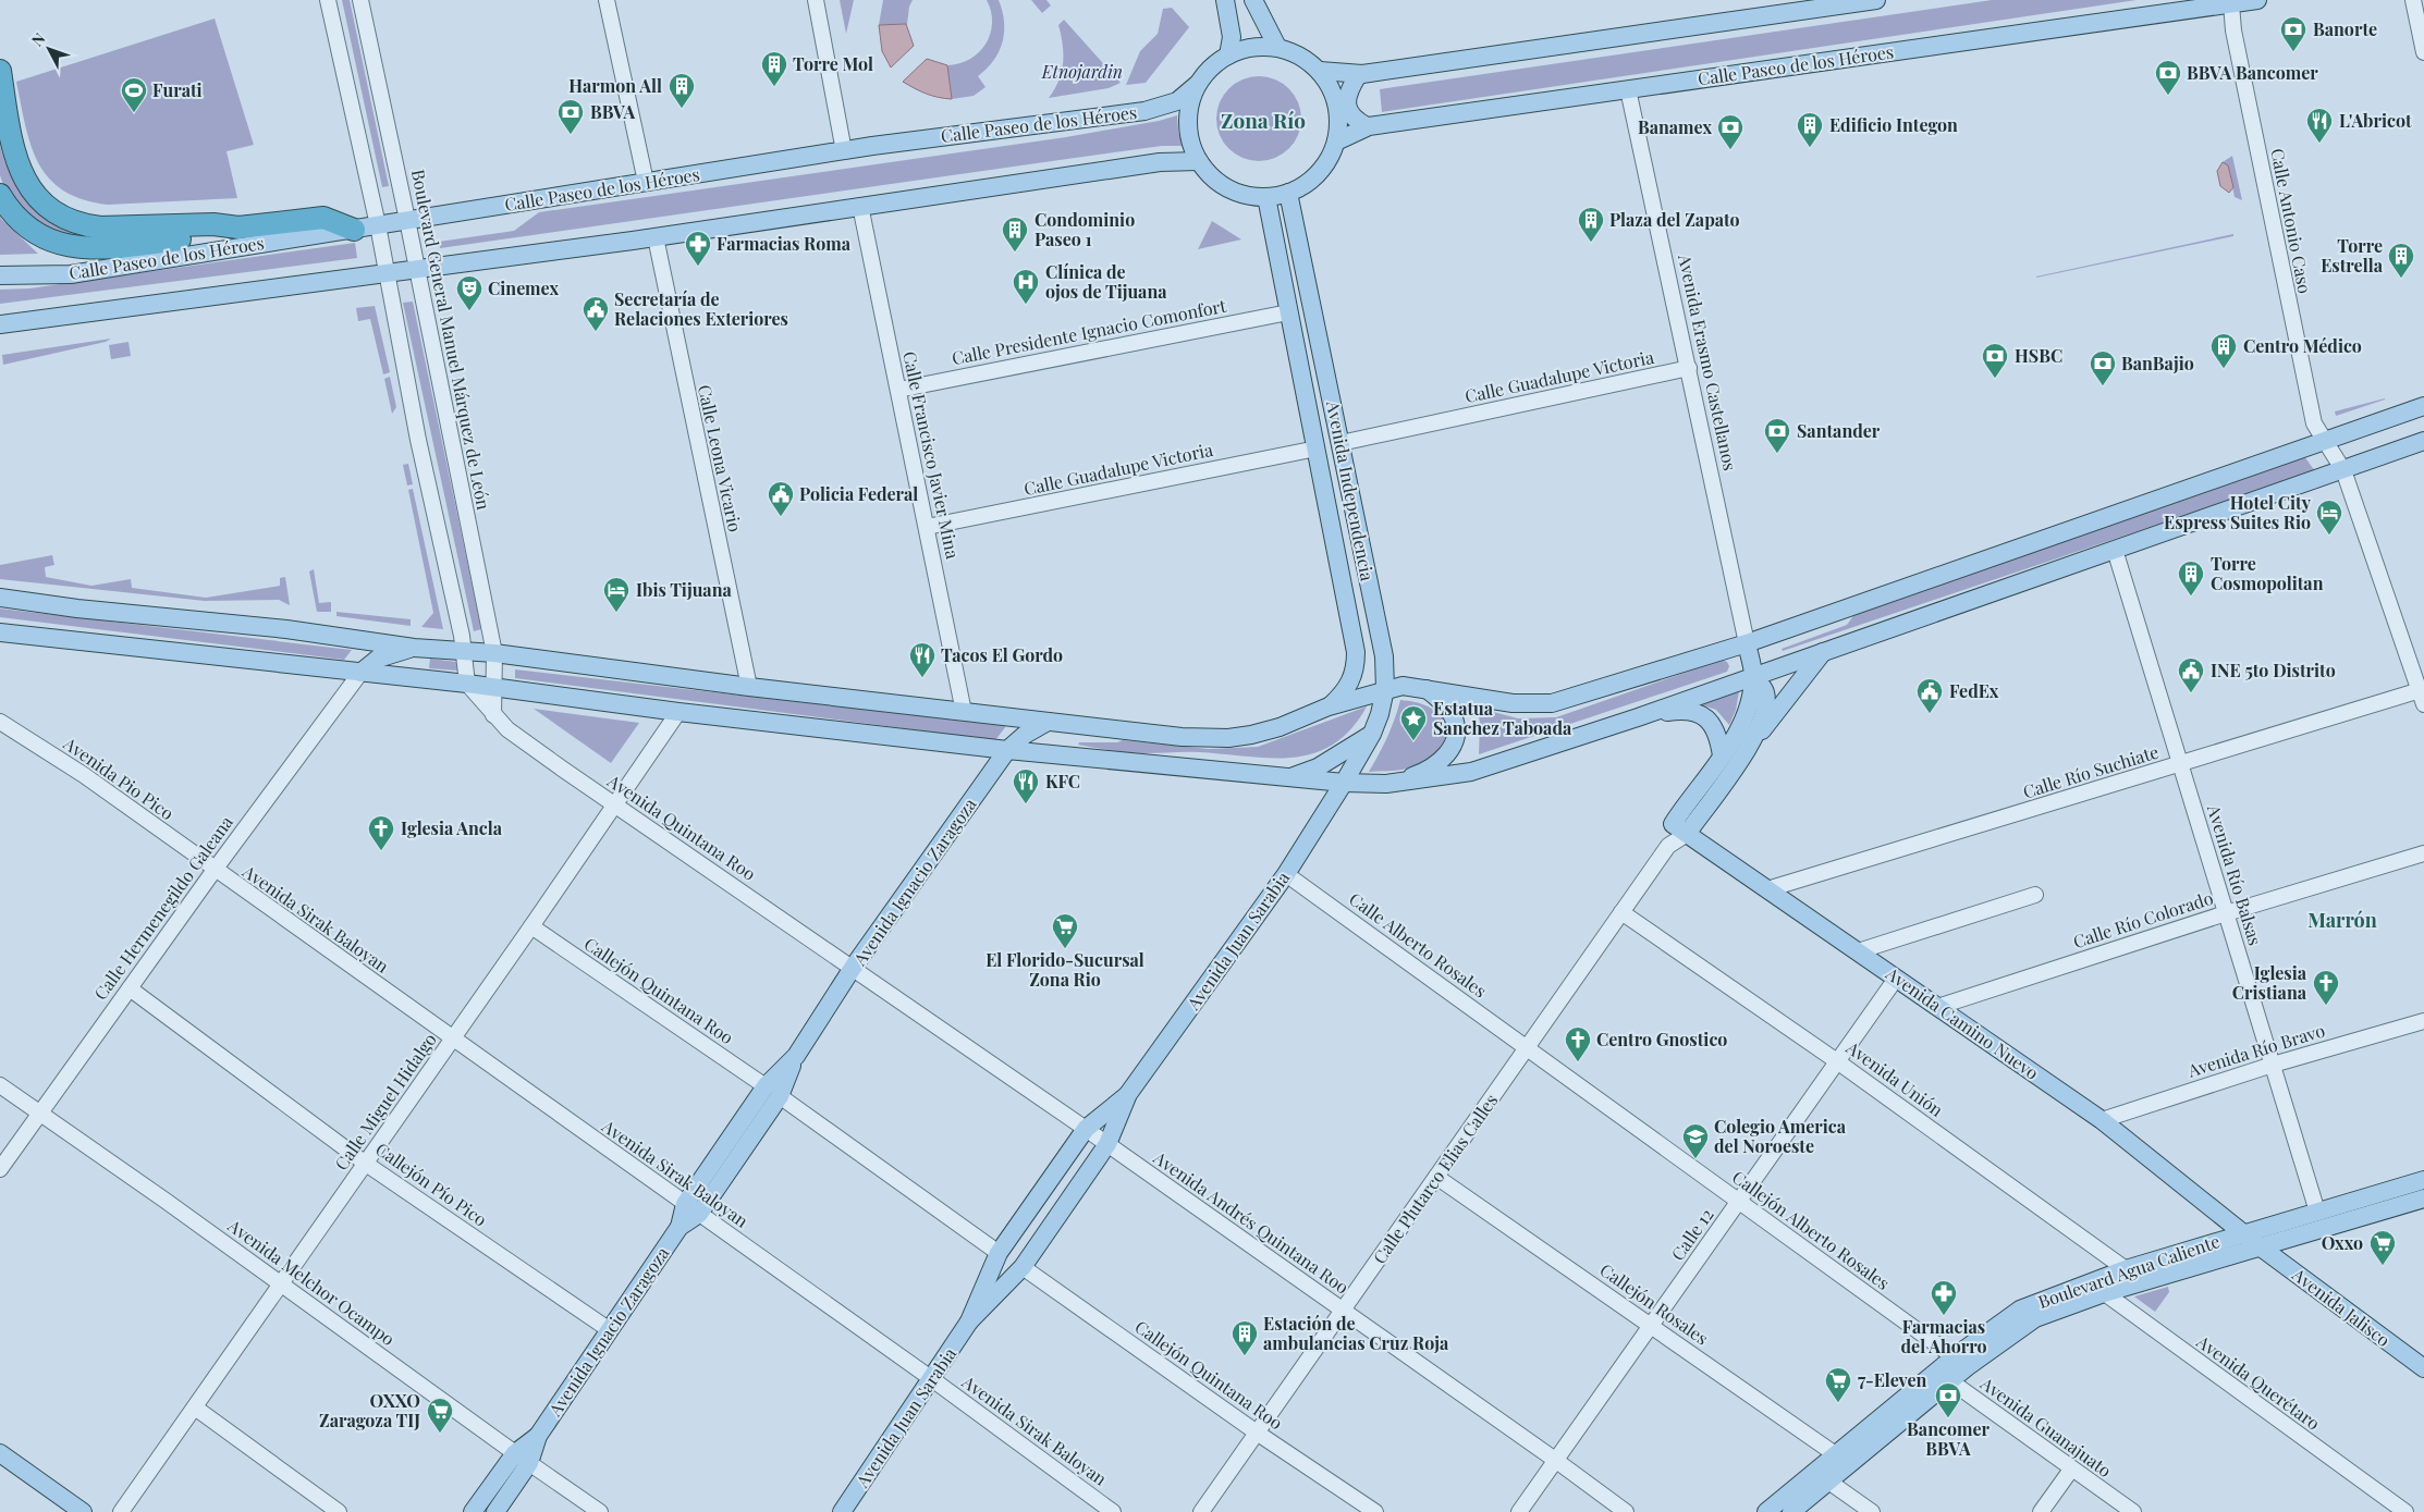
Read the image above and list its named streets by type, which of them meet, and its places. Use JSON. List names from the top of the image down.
{
  "streets": {
    "main road": [
      "Calle Paseo de los Héroes",
      "Avenida Independencia",
      "Avenida Ignacio Zaragoza",
      "Avenida Juan Sarabia",
      "Avenida Camino Nuevo",
      "Calle Plutarco Elias Calles",
      "Boulevard Agua Caliente",
      "Avenida Jalisco"
    ],
    "street": [
      "Calle Antonio Caso",
      "Calle Presidente Ignacio Comonfort",
      "Boulevard General Manuel Márquez de León",
      "Avenida Erasmo Castellanos",
      "Calle Guadalupe Victoria",
      "Calle Francisco Javier Mina",
      "Calle Leona Vicario",
      "Calle Río Suchiate",
      "Avenida Pio Pico",
      "Avenida Quintana Roo",
      "Avenida Río Balsas",
      "Calle Hermenegildo Galeana",
      "Avenida Sirak Baloyan",
      "Calle Río Colorado",
      "Calle Alberto Rosales",
      "Callejón Quintana Roo",
      "Avenida Río Bravo",
      "Avenida Unión",
      "Calle Miguel Hidalgo",
      "Callejón Pío Pico",
      "Avenida Andrés Quintana Roo",
      "Callejón Alberto Rosales",
      "Calle 12",
      "Avenida Melchor Ocampo",
      "Callejón Rosales",
      "Avenida Querétaro",
      "Avenida Guanajuato"
    ]
  },
  "crossings": [
    ["Calle Paseo de los Héroes", "Calle Antonio Caso"],
    ["Calle Paseo de los Héroes", "Boulevard General Manuel Márquez de León"],
    ["Calle Paseo de los Héroes", "Avenida Erasmo Castellanos"],
    ["Calle Paseo de los Héroes", "Avenida Independencia"],
    ["Calle Antonio Caso", "Calle Río Suchiate"],
    ["Calle Presidente Ignacio Comonfort", "Calle Francisco Javier Mina"],
    ["Calle Presidente Ignacio Comonfort", "Avenida Independencia"],
    ["Avenida Erasmo Castellanos", "Calle Guadalupe Victoria"],
    ["Calle Guadalupe Victoria", "Calle Francisco Javier Mina"],
    ["Calle Guadalupe Victoria", "Avenida Independencia"],
    ["Avenida Independencia", "Avenida Juan Sarabia"],
    ["Calle Río Suchiate", "Avenida Río Balsas"],
    ["Calle Río Suchiate", "Avenida Camino Nuevo"],
    ["Avenida Pio Pico", "Calle Hermenegildo Galeana"],
    ["Avenida Pio Pico", "Avenida Sirak Baloyan"],
    ["Avenida Quintana Roo", "Avenida Ignacio Zaragoza"],
    ["Avenida Quintana Roo", "Calle Miguel Hidalgo"],
    ["Avenida Quintana Roo", "Avenida Andrés Quintana Roo"],
    ["Avenida Río Balsas", "Calle Río Colorado"],
    ["Avenida Río Balsas", "Avenida Río Bravo"],
    ["Avenida Río Balsas", "Boulevard Agua Caliente"],
    ["Avenida Ignacio Zaragoza", "Avenida Sirak Baloyan"],
    ["Avenida Ignacio Zaragoza", "Callejón Quintana Roo"],
    ["Avenida Ignacio Zaragoza", "Callejón Pío Pico"],
    ["Avenida Ignacio Zaragoza", "Avenida Andrés Quintana Roo"],
    ["Avenida Ignacio Zaragoza", "Avenida Melchor Ocampo"],
    ["Calle Hermenegildo Galeana", "Avenida Sirak Baloyan"],
    ["Calle Hermenegildo Galeana", "Callejón Pío Pico"],
    ["Calle Hermenegildo Galeana", "Avenida Melchor Ocampo"],
    ["Avenida Sirak Baloyan", "Avenida Juan Sarabia"],
    ["Avenida Sirak Baloyan", "Calle Miguel Hidalgo"],
    ["Calle Río Colorado", "Avenida Camino Nuevo"],
    ["Avenida Juan Sarabia", "Calle Alberto Rosales"],
    ["Avenida Juan Sarabia", "Callejón Quintana Roo"],
    ["Avenida Juan Sarabia", "Avenida Andrés Quintana Roo"],
    ["Calle Alberto Rosales", "Calle Plutarco Elias Calles"],
    ["Calle Alberto Rosales", "Callejón Alberto Rosales"],
    ["Callejón Quintana Roo", "Calle Miguel Hidalgo"],
    ["Callejón Quintana Roo", "Calle Plutarco Elias Calles"],
    ["Avenida Camino Nuevo", "Avenida Río Bravo"],
    ["Avenida Camino Nuevo", "Calle Plutarco Elias Calles"],
    ["Avenida Camino Nuevo", "Calle 12"],
    ["Avenida Camino Nuevo", "Boulevard Agua Caliente"],
    ["Avenida Camino Nuevo", "Avenida Jalisco"],
    ["Avenida Unión", "Calle Plutarco Elias Calles"],
    ["Avenida Unión", "Calle 12"],
    ["Avenida Unión", "Boulevard Agua Caliente"],
    ["Calle Miguel Hidalgo", "Callejón Pío Pico"],
    ["Calle Miguel Hidalgo", "Avenida Melchor Ocampo"],
    ["Calle Plutarco Elias Calles", "Avenida Andrés Quintana Roo"],
    ["Calle Plutarco Elias Calles", "Callejón Alberto Rosales"],
    ["Calle Plutarco Elias Calles", "Callejón Rosales"],
    ["Avenida Andrés Quintana Roo", "Calle 12"],
    ["Callejón Alberto Rosales", "Calle 12"],
    ["Callejón Alberto Rosales", "Boulevard Agua Caliente"],
    ["Calle 12", "Callejón Rosales"],
    ["Boulevard Agua Caliente", "Callejón Rosales"],
    ["Boulevard Agua Caliente", "Avenida Jalisco"],
    ["Boulevard Agua Caliente", "Avenida Querétaro"],
    ["Boulevard Agua Caliente", "Avenida Guanajuato"]
  ],
  "districts": ["Zona Río", "Marrón"],
  "parks": ["Etnojardin"],
  "places": {
    "bank": [
      "Banorte",
      "BBVA Bancomer",
      "BBVA",
      "Banamex",
      "HSBC",
      "BanBajio",
      "Santander",
      "Bancomer BBVA"
    ],
    "building": [
      "Torre Mol",
      "Harmon All",
      "Edificio Integon",
      "Plaza del Zapato",
      "Condominio Paseo 1",
      "Torre Estrella",
      "Centro Médico",
      "Torre Cosmopolitan",
      "Estación de ambulancias Cruz Roja"
    ],
    "sports": ["Furati"],
    "restaurant": ["L'Abricot", "Tacos El Gordo", "KFC"],
    "pharmacy": ["Farmacias Roma", "Farmacias del Ahorro"],
    "hospital": ["Clínica de ojos de Tijuana"],
    "theatre": ["Cinemex"],
    "public building": [
      "Secretaría de Relaciones Exteriores",
      "Policia Federal",
      "INE 5to Distrito",
      "FedEx"
    ],
    "hotel": ["Hotel City Espress Suites Rio", "Ibis Tijuana"],
    "place": ["Estatua Sanchez Taboada"],
    "church": ["Iglesia Ancla", "Iglesia Cristiana", "Centro Gnostico"],
    "supermarket": [
      "El Florido-Sucursal Zona Rio",
      "Oxxo",
      "7-Eleven",
      "OXXO Zaragoza TIJ"
    ],
    "school or university": ["Colegio America del Noroeste"]
  },
  "north": "top left"
}
